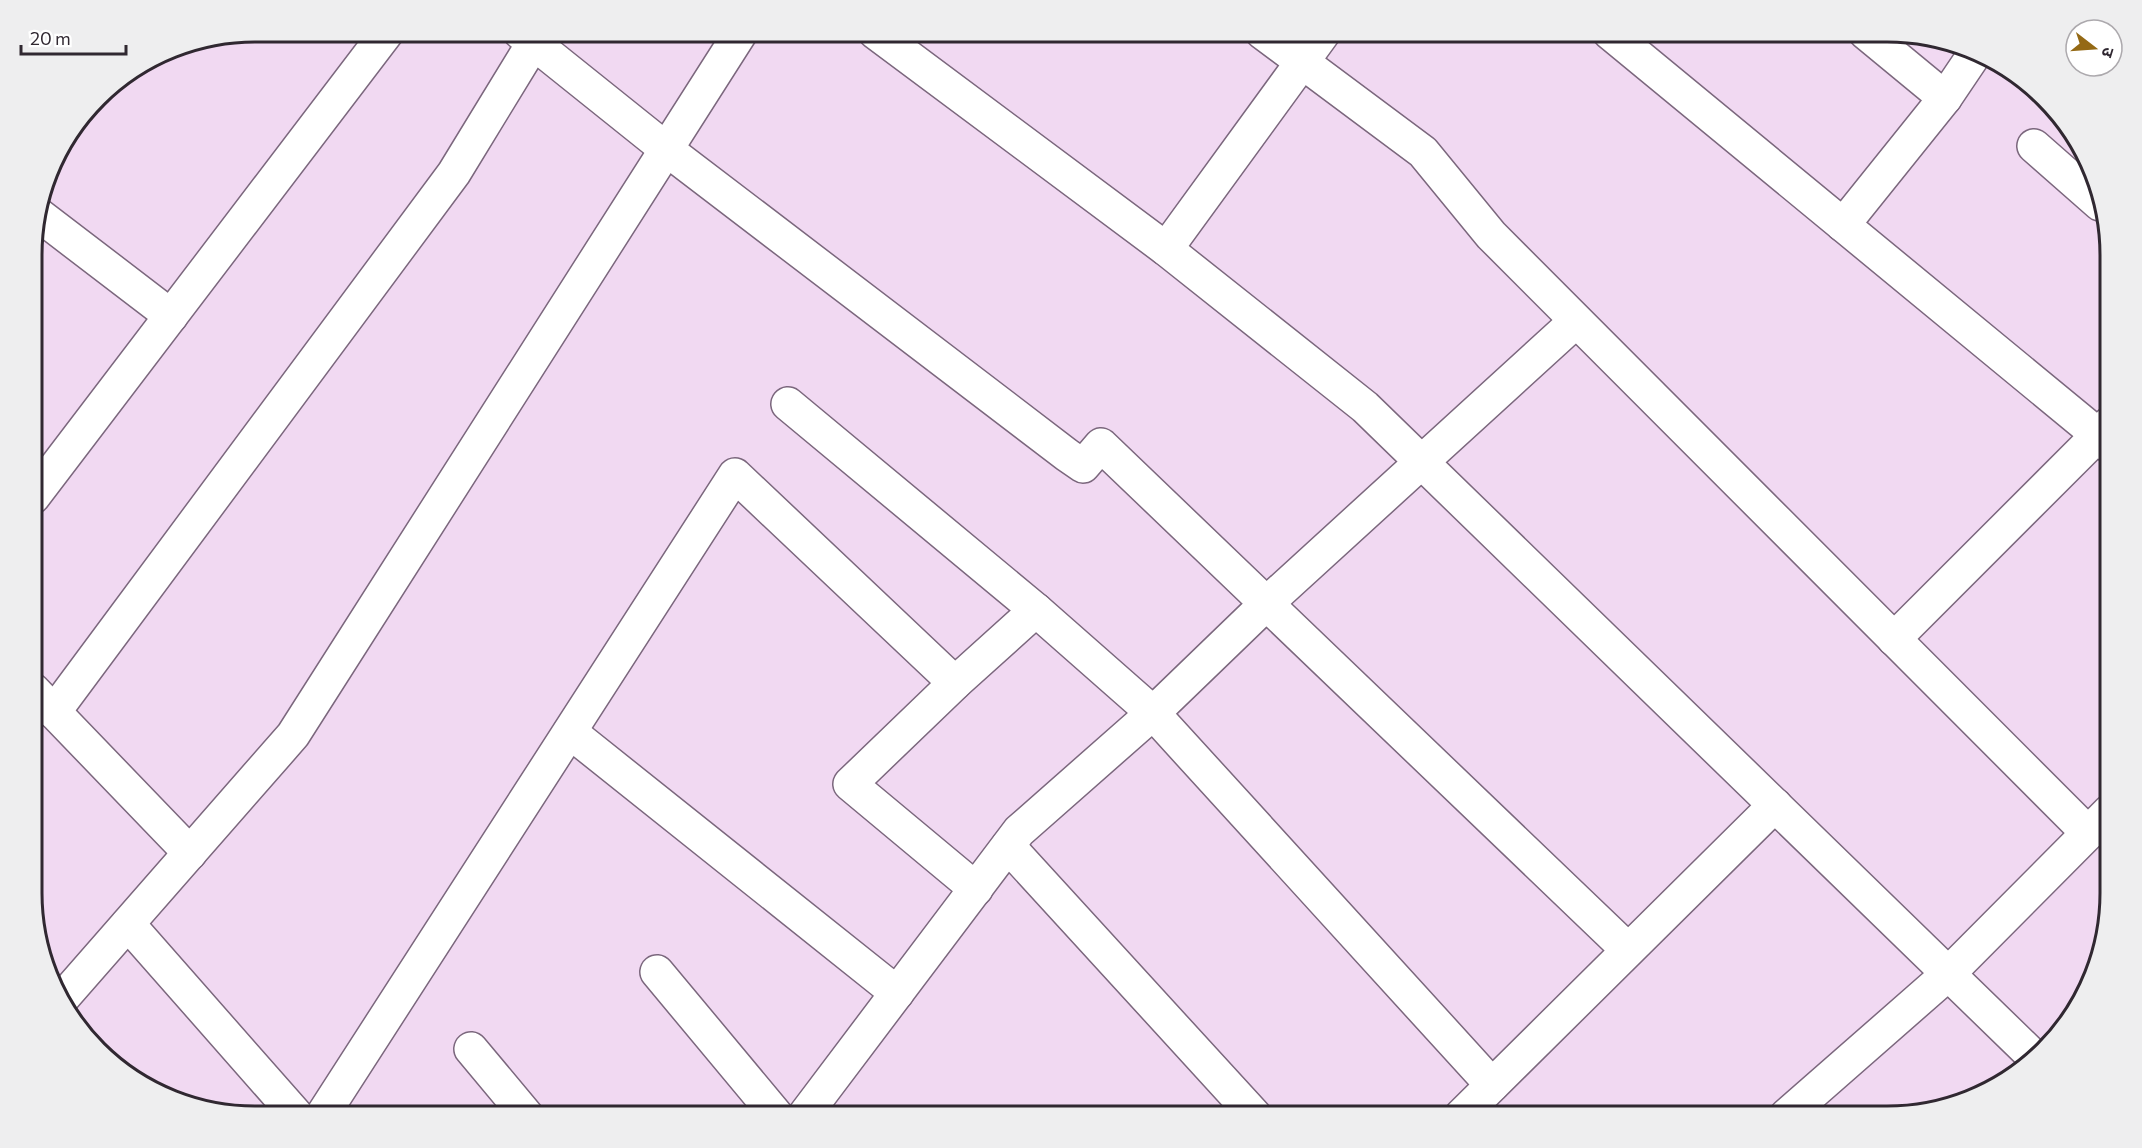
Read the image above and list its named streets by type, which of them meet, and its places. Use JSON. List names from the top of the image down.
{
  "scale_bar": "20 m",
  "north": "right"
}
